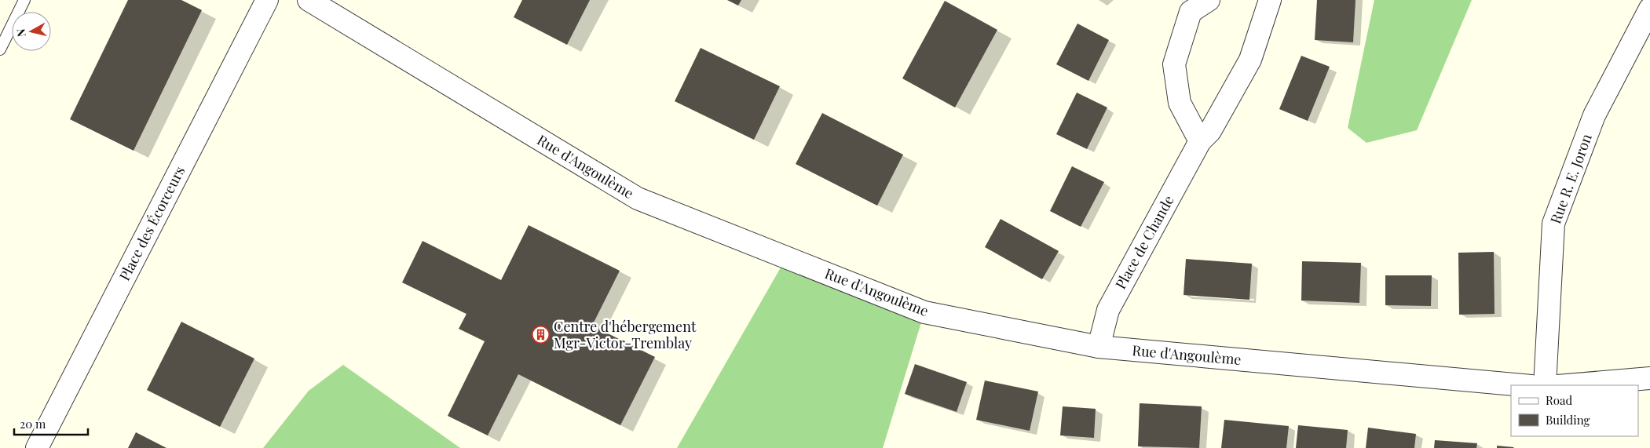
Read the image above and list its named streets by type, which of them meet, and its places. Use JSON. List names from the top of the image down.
{
  "streets": {
    "street": [
      "Rue d'Angoulème",
      "Rue R. E. Joron",
      "Place des Écorceurs",
      "Place de Chande"
    ]
  },
  "crossings": [
    ["Rue d'Angoulème", "Place de Chande"]
  ],
  "places": {
    "building": ["Centre d'hébergement Mgr-Victor-Tremblay"]
  },
  "legend": ["Road", "Building"],
  "scale_bar": "20 m",
  "north": "left"
}
